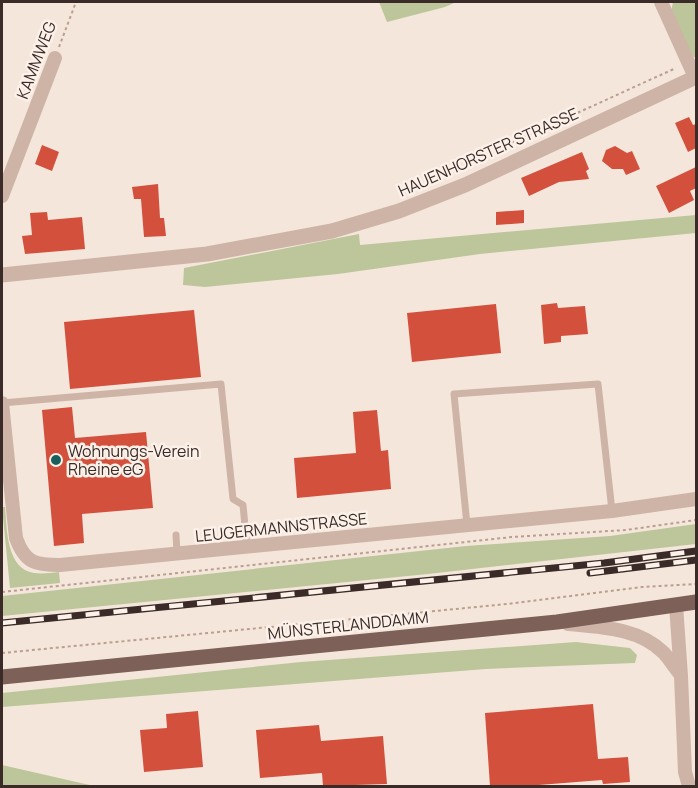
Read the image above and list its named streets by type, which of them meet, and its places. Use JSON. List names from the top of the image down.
{
  "streets": {
    "main road": ["MÜNSTERLANDDAMM"],
    "street": ["KAMMWEG", "HAUENHORSTER STRASSE", "LEUGERMANNSTRASSE"]
  },
  "places": ["Wohnungs-Verein Rheine eG"]
}
